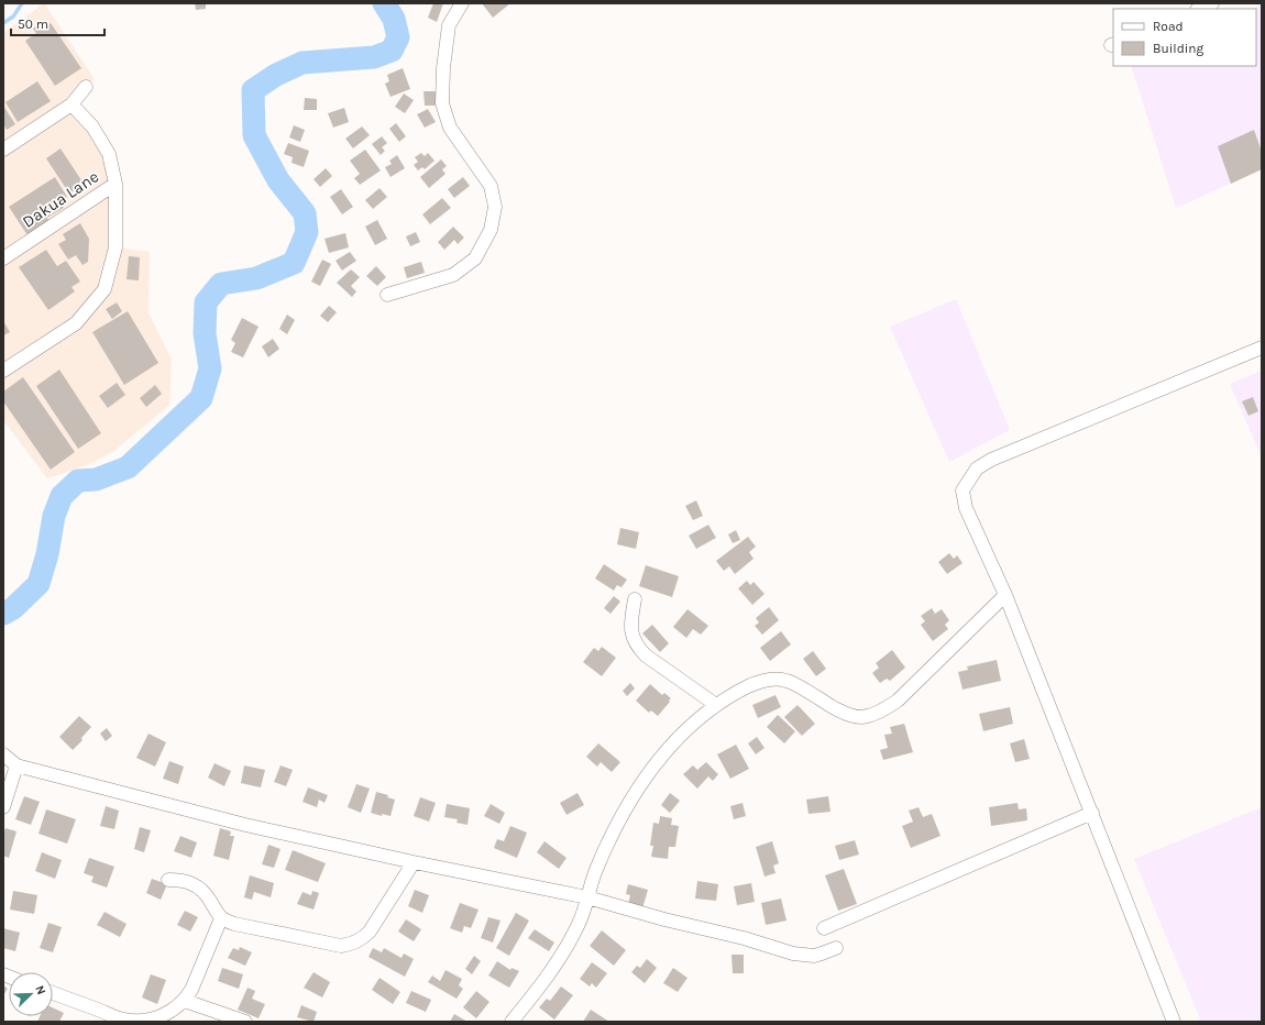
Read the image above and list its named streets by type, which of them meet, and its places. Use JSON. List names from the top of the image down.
{
  "streets": {
    "street": ["Dakua Lane"]
  },
  "legend": ["Road", "Building"],
  "scale_bar": "50 m",
  "north": "top right"
}
